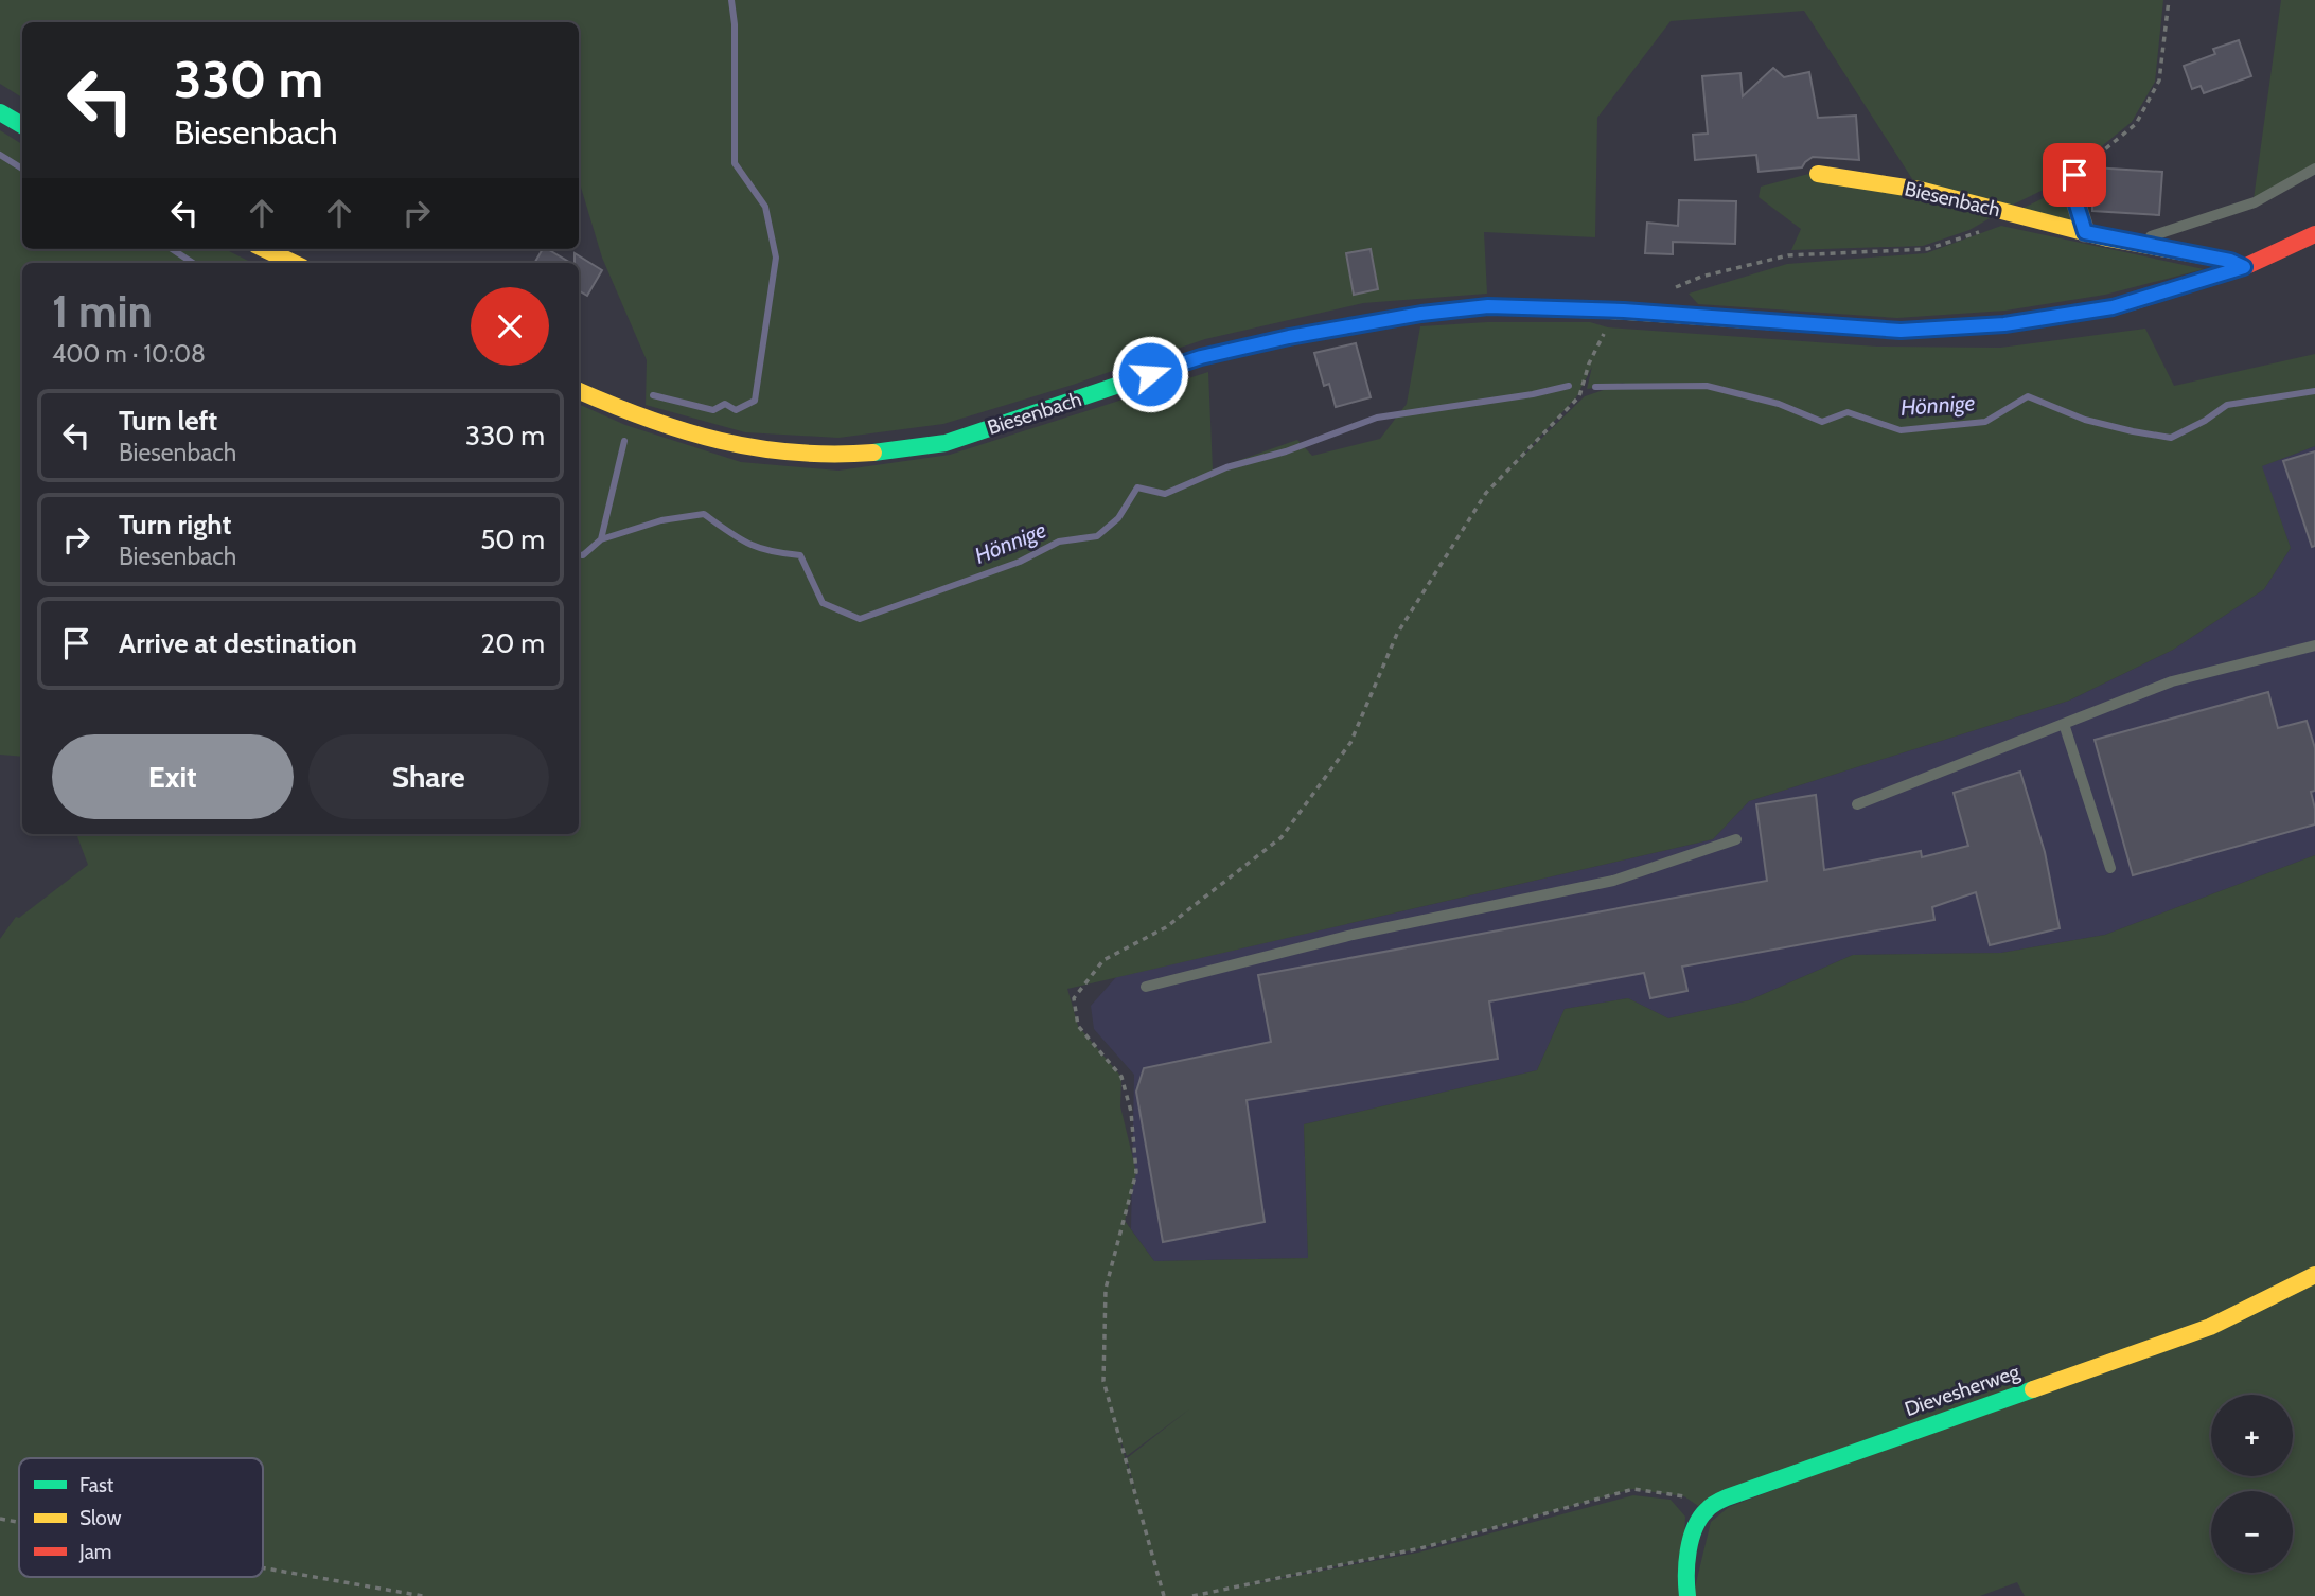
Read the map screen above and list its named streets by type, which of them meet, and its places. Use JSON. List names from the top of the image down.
{
  "streets": {
    "main road": ["Biesenbach", "Dievesherweg"]
  },
  "water": ["Hönnige"],
  "legend": ["Fast", "Slow", "Jam"],
  "page": {
    "turn": ["330 m", "Biesenbach"],
    "heading": ["1 min", "400 m · 10:08"],
    "list": [
      {
        "name": "Turn left",
        "note": "Biesenbach",
        "value": "330 m"
      },
      {
        "name": "Turn right",
        "note": "Biesenbach",
        "value": "50 m"
      },
      {
        "name": "Arrive at destination",
        "value": "20 m"
      }
    ],
    "buttons": ["Exit", "Share"],
    "map_buttons": ["+", "−"]
  }
}
